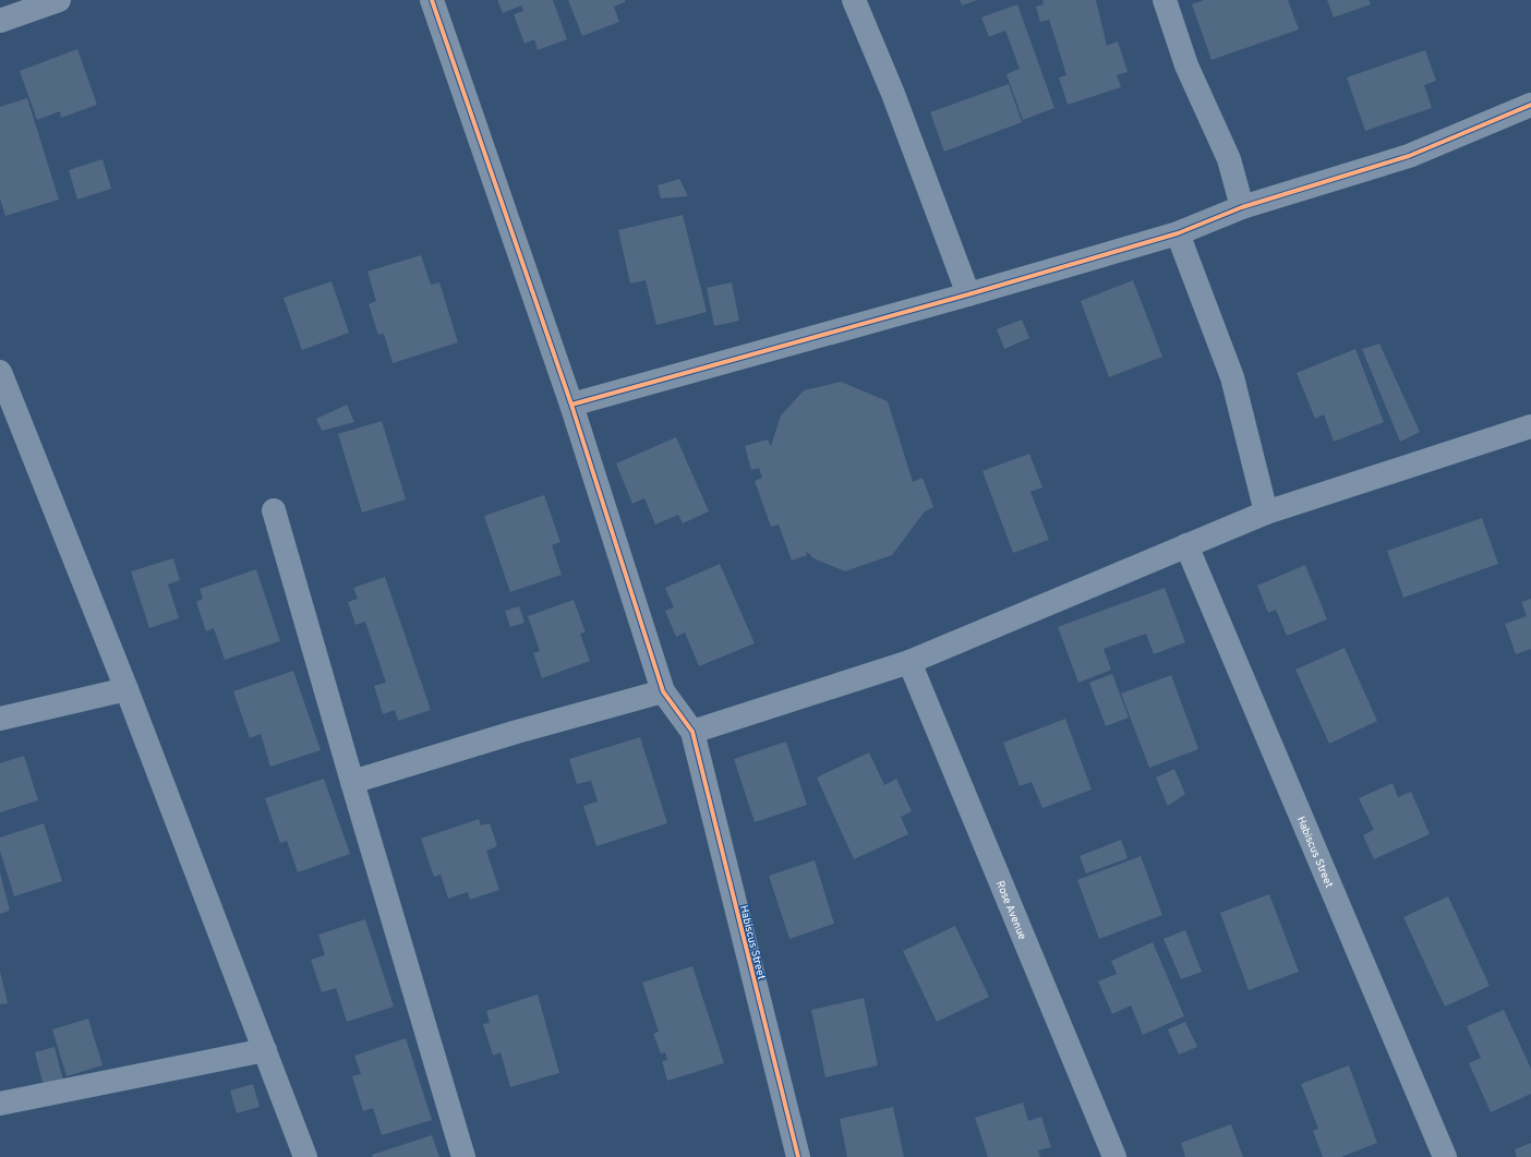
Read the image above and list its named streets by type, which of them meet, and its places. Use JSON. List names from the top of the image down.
{
  "streets": {
    "street": ["Habiscus Street", "Rose Avenue"]
  }
}
